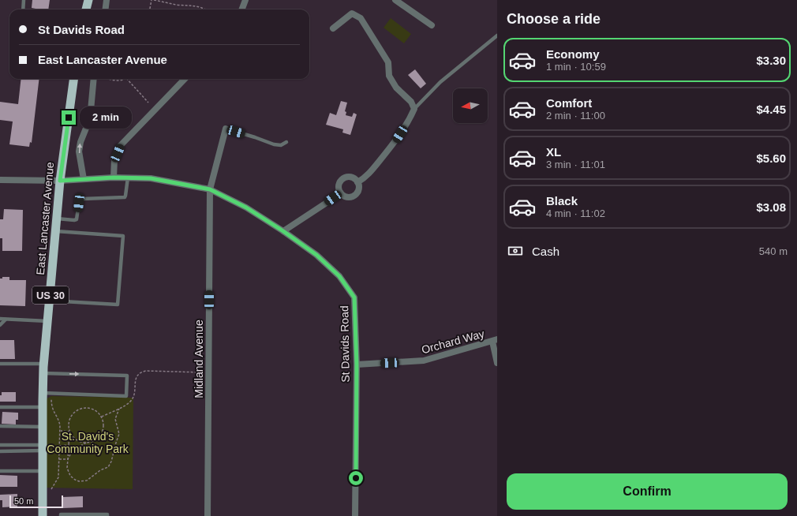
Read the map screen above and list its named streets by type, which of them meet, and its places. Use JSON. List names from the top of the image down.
{
  "streets": {
    "highway": ["East Lancaster Avenue", "US 30"],
    "street": ["Orchard Way", "St Davids Road", "Midland Avenue"]
  },
  "crossings": [
    ["East Lancaster Avenue", "St Davids Road"],
    ["Orchard Way", "St Davids Road"],
    ["St Davids Road", "Midland Avenue"]
  ],
  "parks": ["St. David's Community Park"],
  "scale_bar": "50 m",
  "north": "left",
  "page": {
    "heading": "Choose a ride",
    "banner": ["St Davids Road", "East Lancaster Avenue"],
    "list": [
      {
        "name": "Economy",
        "note": "1 min · 10:59",
        "value": "$3.30"
      },
      {
        "name": "Comfort",
        "note": "2 min · 11:00",
        "value": "$4.45"
      },
      {
        "name": "XL",
        "note": "3 min · 11:01",
        "value": "$5.60"
      },
      {
        "name": "Black",
        "note": "4 min · 11:02",
        "value": "$3.08"
      }
    ],
    "bubble": "2 min",
    "pay": ["Cash", "540 m"],
    "buttons": "Confirm",
    "scale": "50 m"
  }
}
